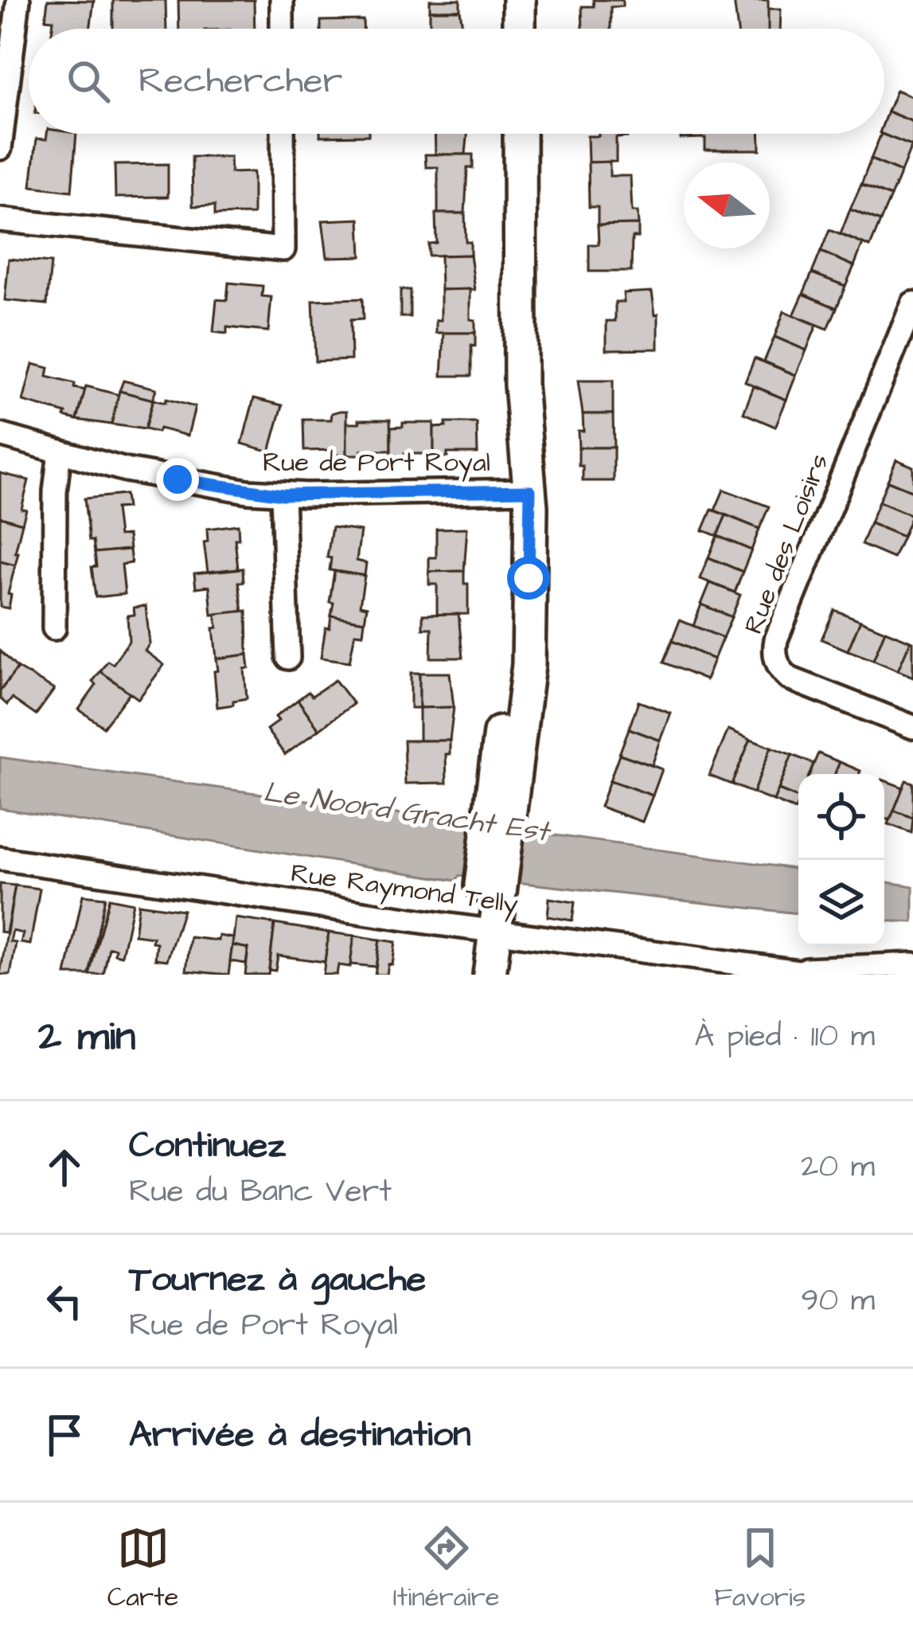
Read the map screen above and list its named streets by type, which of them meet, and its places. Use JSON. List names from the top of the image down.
{
  "streets": {
    "street": ["Rue de Port Royal", "Rue des Loisirs", "Rue Raymond Telly"]
  },
  "water": ["Le Noord Gracht Est"],
  "north": "left",
  "page": {
    "search": "Rechercher",
    "heading": ["2 min", "À pied · 110 m"],
    "list": [
      ["Continuez", "Rue du Banc Vert", "20 m"],
      ["Tournez à gauche", "Rue de Port Royal", "90 m"],
      "Arrivée à destination"
    ],
    "nav": ["Carte", "Itinéraire", "Favoris"]
  }
}
